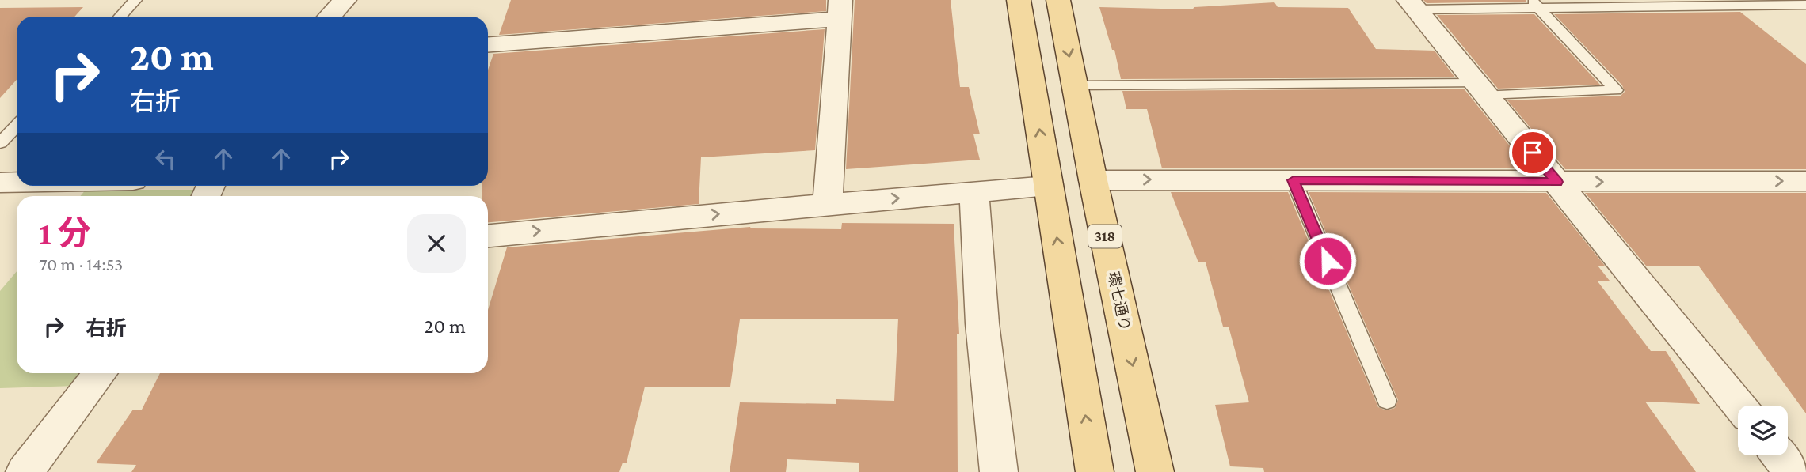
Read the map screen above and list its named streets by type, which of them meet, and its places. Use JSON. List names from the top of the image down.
{
  "streets": {
    "main road": ["318", "環七通り"]
  },
  "page": {
    "turn": ["20 m", "右折"],
    "heading": ["1 分", "70 m · 14:53"],
    "list": [
      {
        "name": "右折",
        "value": "20 m"
      }
    ]
  }
}
